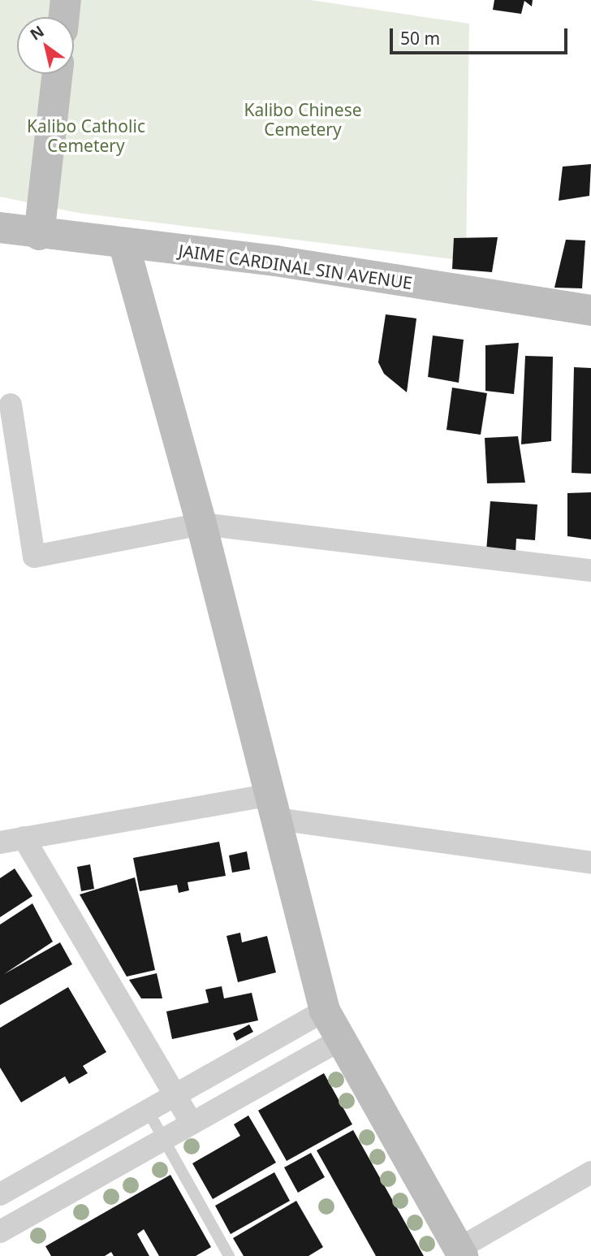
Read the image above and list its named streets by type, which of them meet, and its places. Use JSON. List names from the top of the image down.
{
  "streets": {
    "street": ["JAIME CARDINAL SIN AVENUE"]
  },
  "parks": ["Kalibo Chinese Cemetery", "Kalibo Catholic Cemetery"],
  "scale_bar": "50 m",
  "north": "top left"
}
